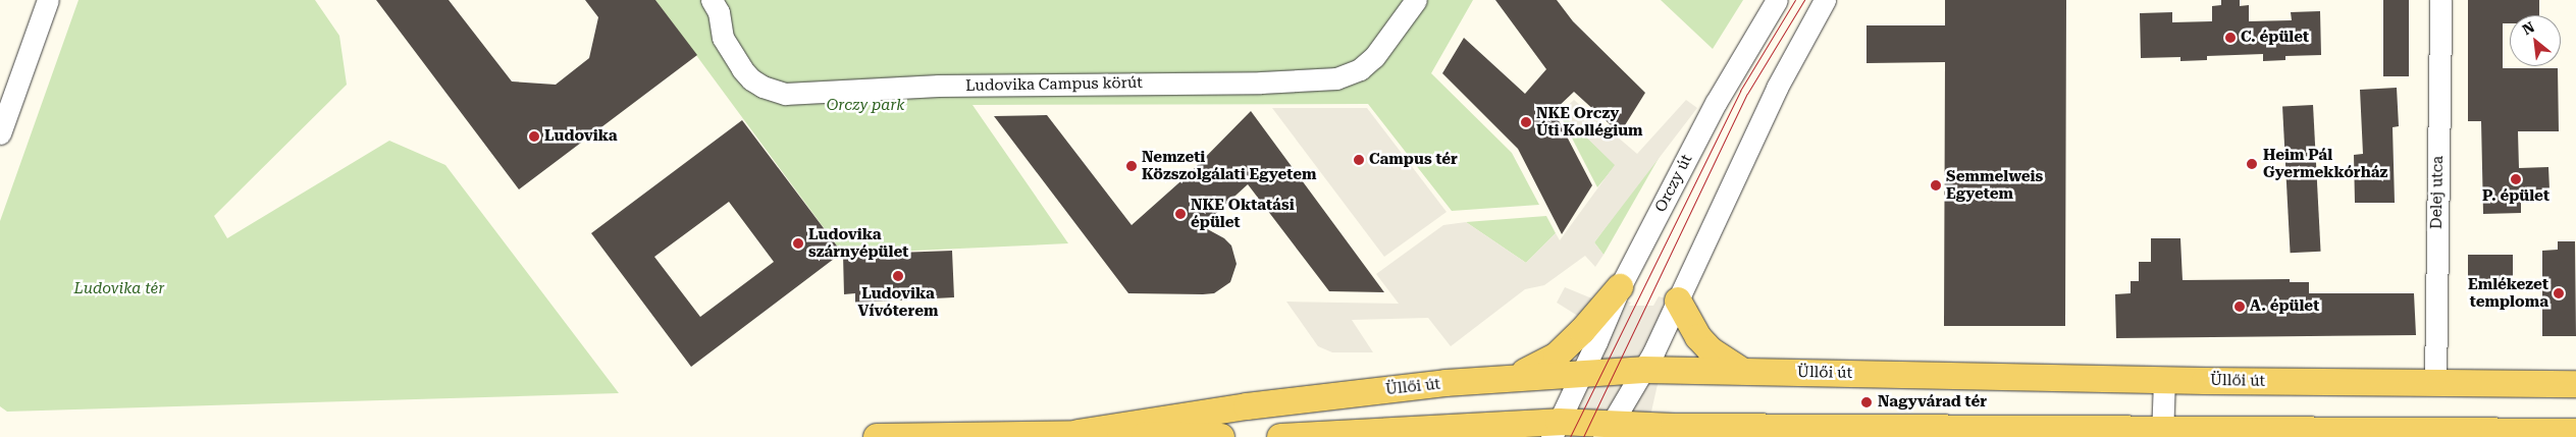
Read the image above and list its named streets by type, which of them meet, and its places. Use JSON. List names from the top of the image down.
{
  "streets": {
    "main road": ["Üllői út"],
    "street": ["Ludovika Campus körút", "Orczy út", "Delej utca"]
  },
  "crossings": [
    ["Orczy út", "Üllői út"],
    ["Delej utca", "Üllői út"]
  ],
  "parks": ["Orczy park", "Ludovika tér"],
  "places": [
    "C. épület",
    "NKE Orczy Úti Kollégium",
    "Ludovika",
    "Campus tér",
    "Heim Pál Gyermekkórház",
    "Nemzeti Közszolgálati Egyetem",
    "P. épület",
    "Semmelweis Egyetem",
    "NKE Oktatási épület",
    "Ludovika szárnyépület",
    "Ludovika Vívóterem",
    "Emlékezet temploma",
    "A. épület",
    "Nagyvárad tér"
  ],
  "north": "top left"
}
